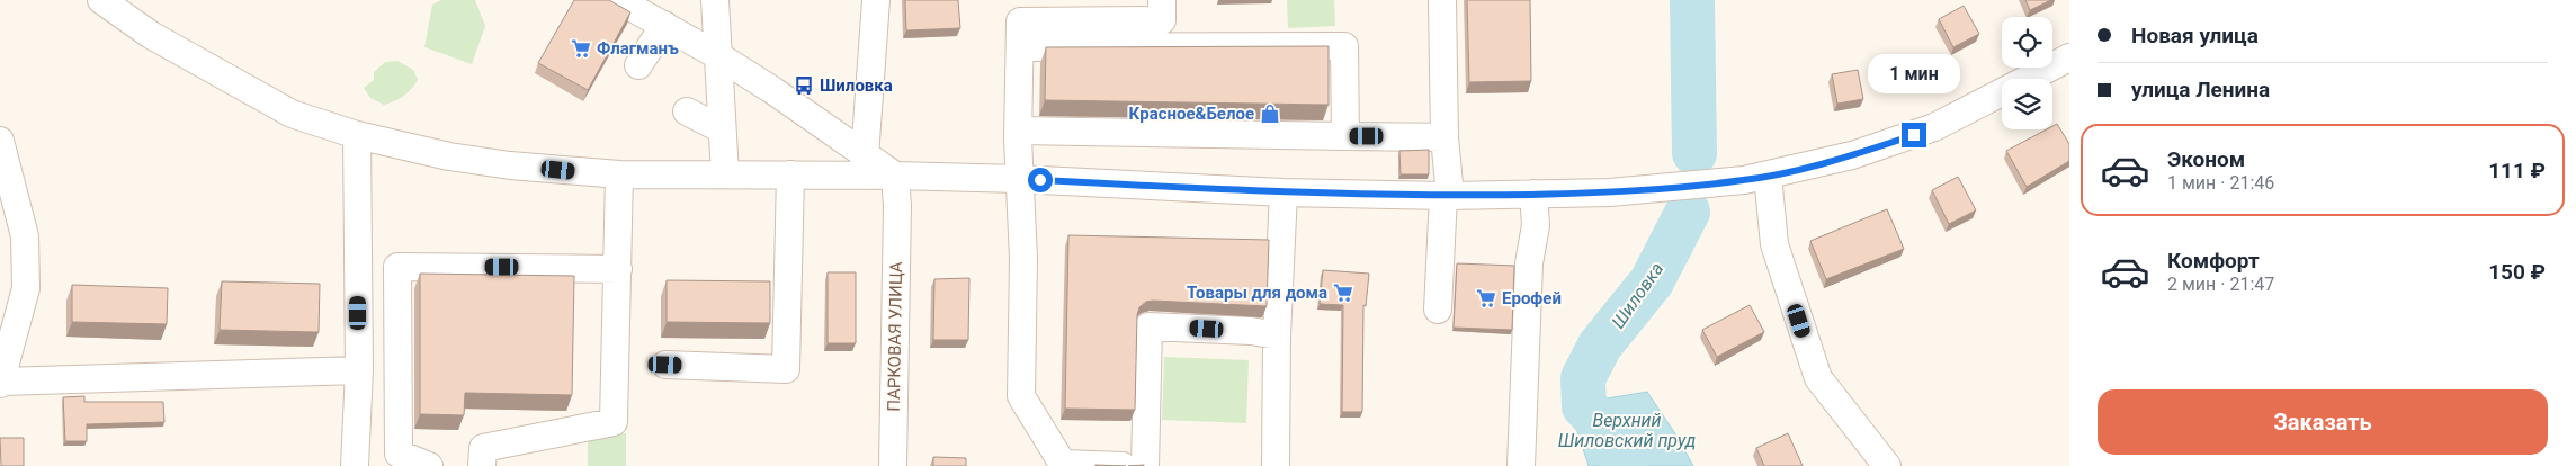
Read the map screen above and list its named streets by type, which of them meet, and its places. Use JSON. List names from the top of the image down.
{
  "streets": {
    "street": ["ПАРКОВАЯ УЛИЦА"]
  },
  "water": ["Шиловка", "Верхний Шиловский пруд"],
  "places": {
    "supermarket": ["Флагманъ", "Товары для дома", "Ерофей"],
    "bus stop": ["Шиловка"],
    "shop": ["Красное&Белое"]
  },
  "page": {
    "banner": ["Новая улица", "улица Ленина"],
    "bubble": "1 мин",
    "list": [
      {
        "name": "Эконом",
        "note": "1 мин · 21:46",
        "value": "111 ₽"
      },
      {
        "name": "Комфорт",
        "note": "2 мин · 21:47",
        "value": "150 ₽"
      }
    ],
    "buttons": "Заказать"
  }
}
